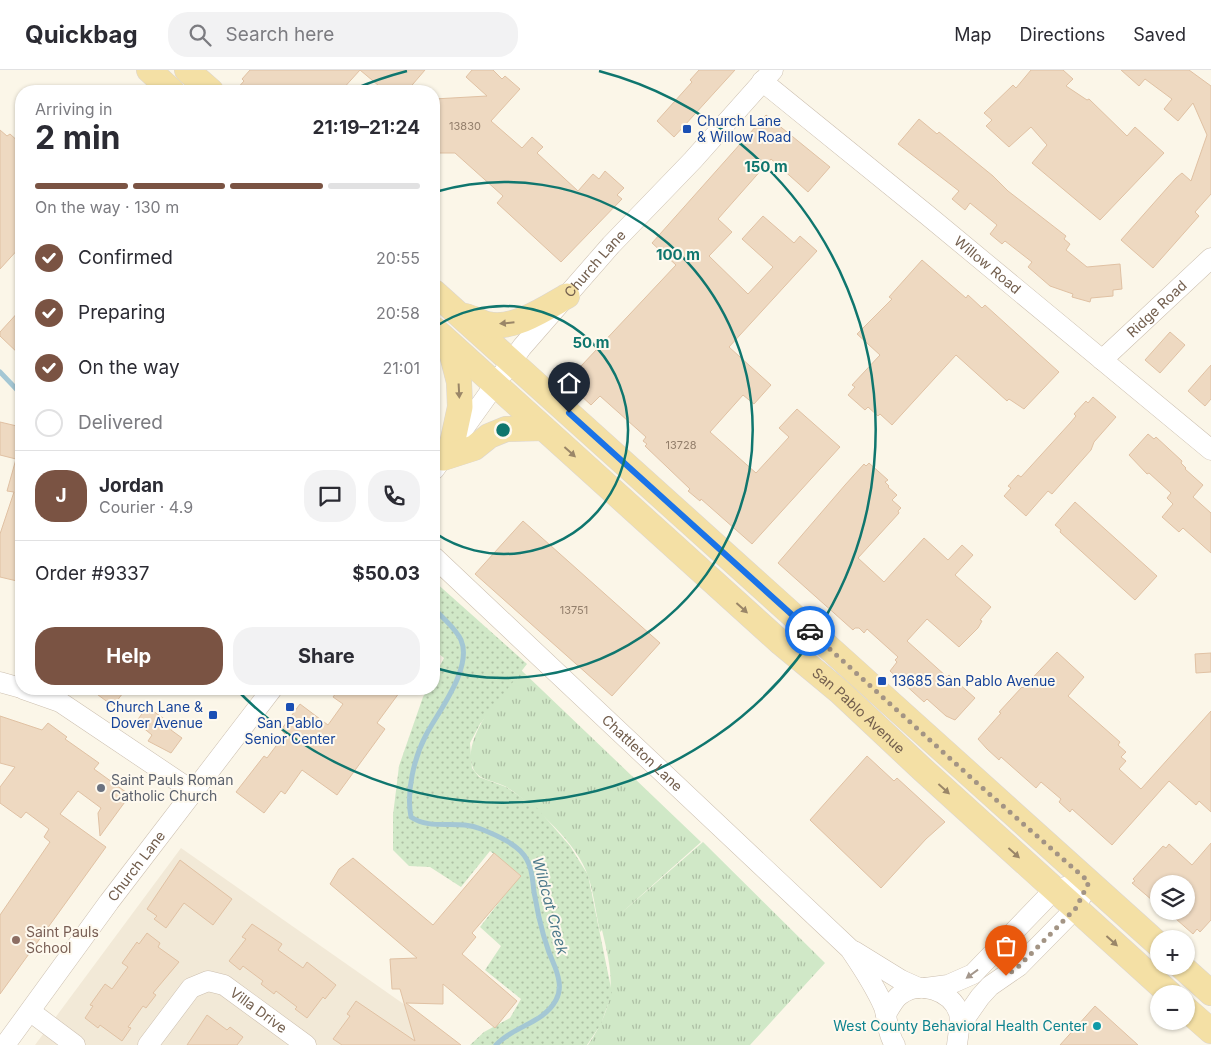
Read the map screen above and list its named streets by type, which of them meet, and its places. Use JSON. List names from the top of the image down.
{
  "streets": {
    "main road": ["San Pablo Avenue"],
    "street": [
      "Church Lane",
      "Willow Road",
      "Ridge Road",
      "Chattleton Lane",
      "Villa Drive"
    ]
  },
  "crossings": [
    ["Church Lane", "Willow Road"],
    ["Church Lane", "San Pablo Avenue"],
    ["Willow Road", "Ridge Road"]
  ],
  "water": ["Wildcat Creek"],
  "places": {
    "transit": [
      "Church Lane & Willow Road",
      "13685 San Pablo Avenue",
      "San Pablo Senior Center",
      "Church Lane & Dover Avenue"
    ],
    "other": ["Saint Pauls Roman Catholic Church", "Saint Pauls School", "West County Behavioral Health Center"]
  },
  "house_numbers": ["13830", "13728", "13751"],
  "page": {
    "header": "Quickbag",
    "search": "Search here",
    "nav": ["Map", "Directions", "Saved"],
    "heading": ["2 min", "Arriving in", "21:19–21:24"],
    "panel": [
      "Jordan",
      "Courier · 4.9",
      "Order #9337",
      "$50.03"
    ],
    "bar": "On the way · 130 m",
    "list": [
      ["Confirmed", "20:55"],
      ["Preparing", "20:58"],
      ["On the way", "21:01"],
      "Delivered"
    ],
    "round": "J",
    "buttons": ["Help", "Share"],
    "map_buttons": ["+", "−"]
  },
  "rings": ["150 m", "100 m", "50 m"]
}
